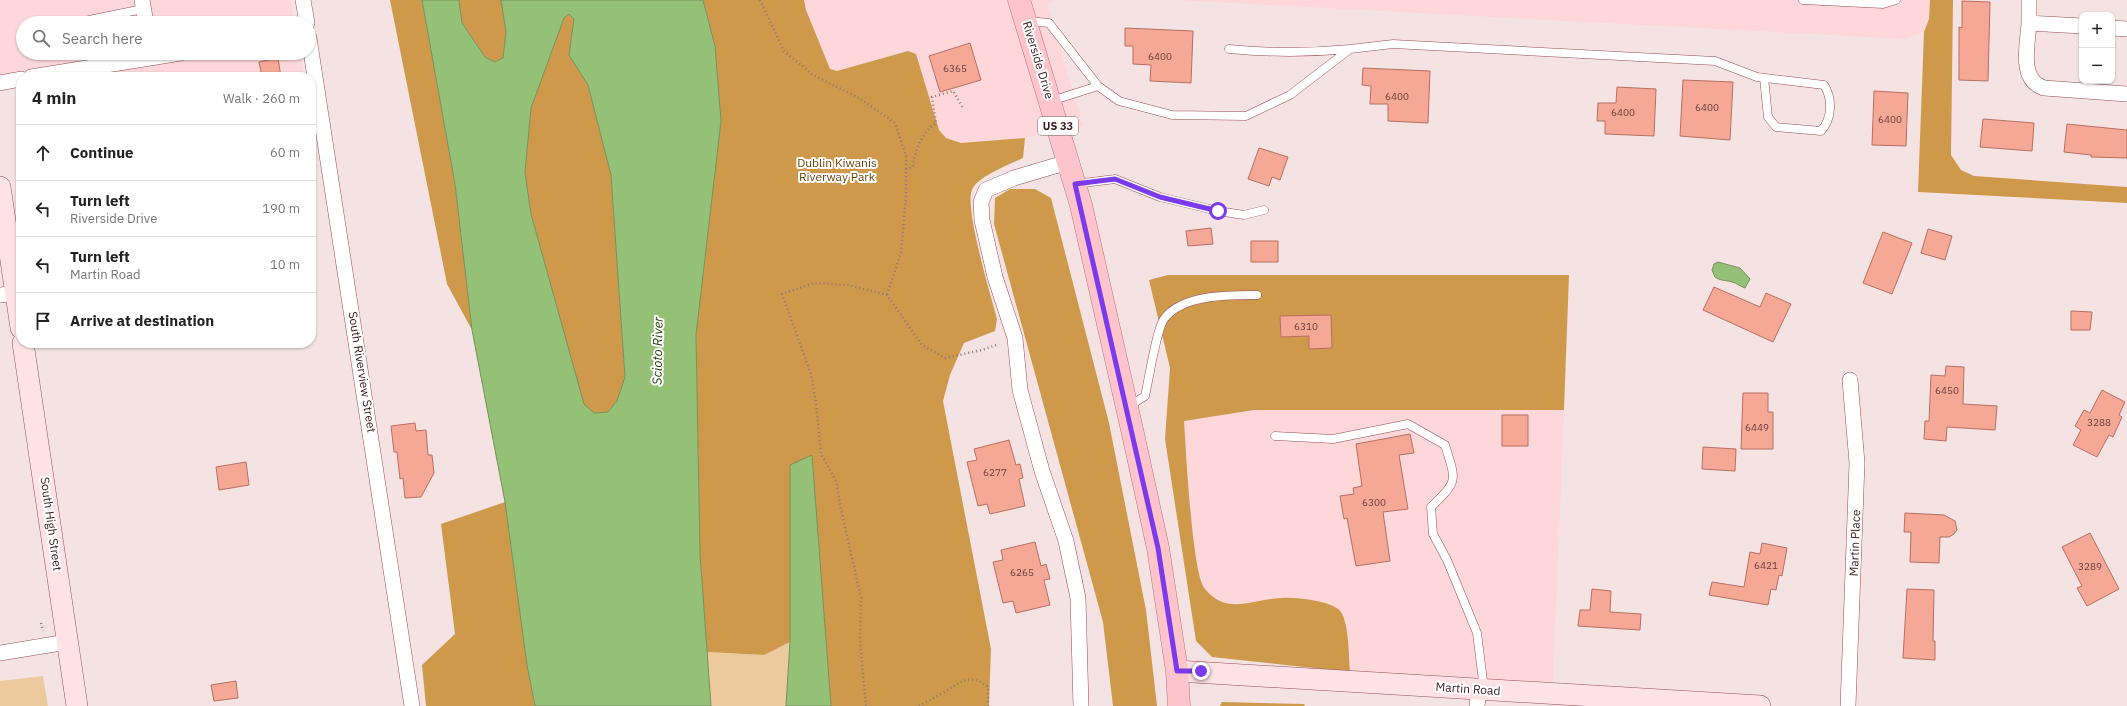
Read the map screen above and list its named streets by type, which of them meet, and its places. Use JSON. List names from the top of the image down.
{
  "streets": {
    "main road": ["Riverside Drive", "US 33"],
    "street": [
      "South Riverview Street",
      "South High Street",
      "Martin Place",
      "Martin Road"
    ]
  },
  "crossings": [
    ["Riverside Drive", "Martin Road"]
  ],
  "water": ["Scioto River"],
  "parks": ["Dublin Kiwanis Riverway Park"],
  "house_numbers": [
    "6400",
    "6365",
    "6400",
    "6400",
    "6400",
    "6400",
    "6310",
    "6450",
    "3288",
    "6449",
    "6277",
    "6300",
    "6421",
    "3289",
    "6265"
  ],
  "page": {
    "map_buttons": ["+", "−"],
    "search": "Search here",
    "heading": ["4 min", "Walk · 260 m"],
    "list": [
      ["Continue", "60 m"],
      ["Turn left", "Riverside Drive", "190 m"],
      ["Turn left", "Martin Road", "10 m"],
      "Arrive at destination"
    ]
  }
}
